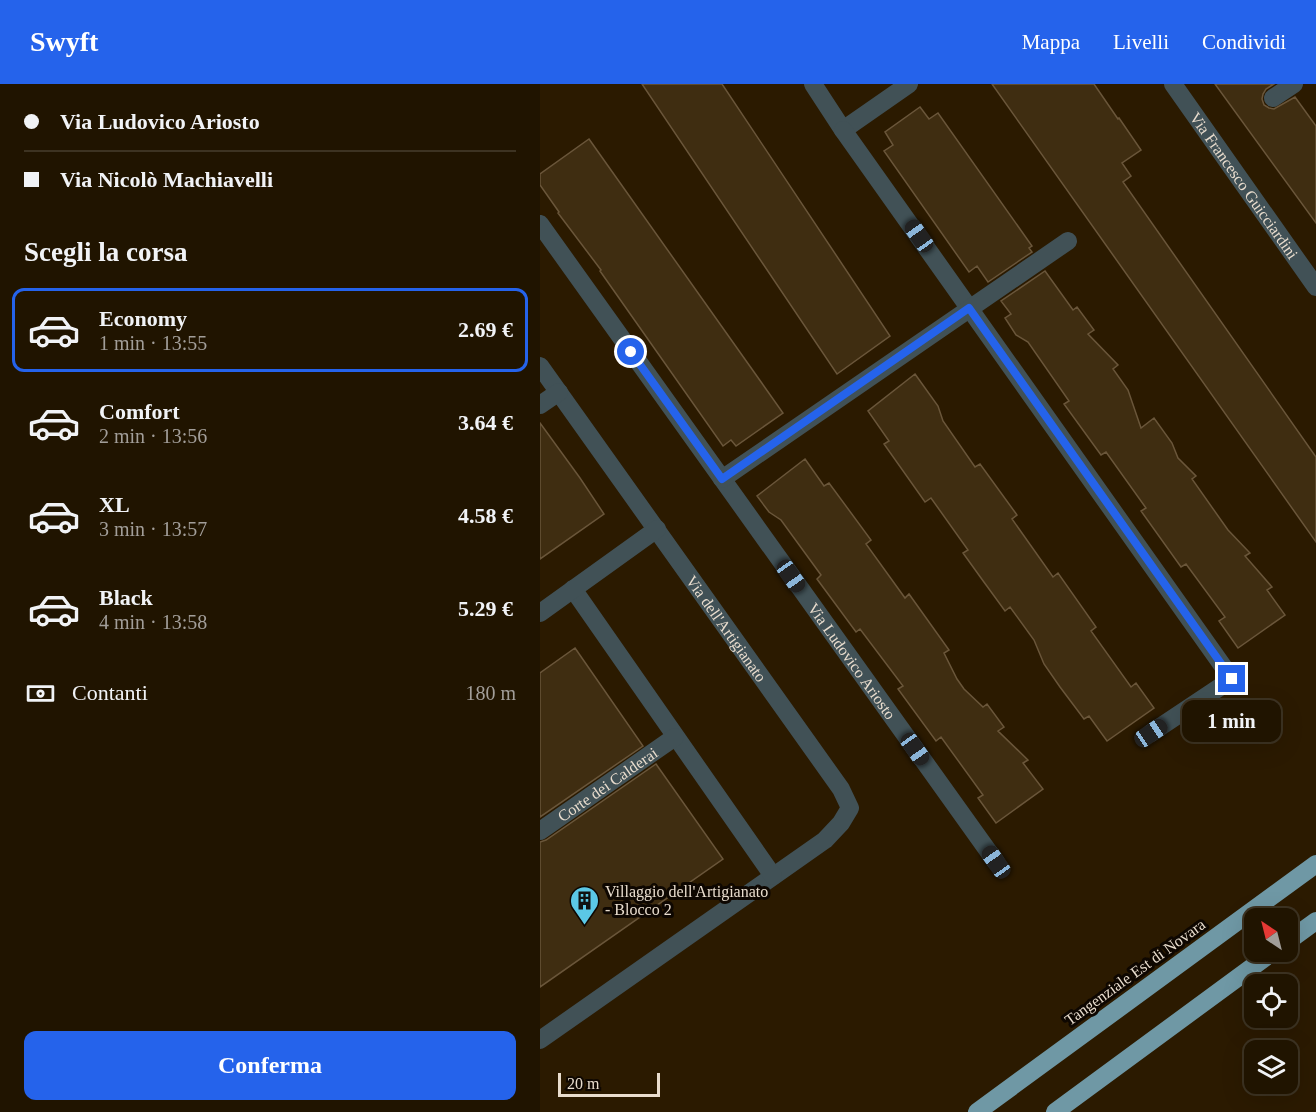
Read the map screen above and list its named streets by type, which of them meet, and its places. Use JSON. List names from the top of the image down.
{
  "streets": {
    "highway": ["Tangenziale Est di Novara"],
    "street": [
      "Via Francesco Guicciardini",
      "Via dell'Artigianato",
      "Via Ludovico Ariosto",
      "Corte dei Calderai"
    ]
  },
  "places": {
    "building": ["Villaggio dell'Artigianato - Blocco 2"]
  },
  "scale_bar": "20 m",
  "north": "top left",
  "page": {
    "header": "Swyft",
    "nav": ["Mappa", "Livelli", "Condividi"],
    "banner": ["Via Ludovico Ariosto", "Via Nicolò Machiavelli"],
    "heading": "Scegli la corsa",
    "list": [
      {
        "name": "Economy",
        "note": "1 min · 13:55",
        "value": "2.69 €"
      },
      {
        "name": "Comfort",
        "note": "2 min · 13:56",
        "value": "3.64 €"
      },
      {
        "name": "XL",
        "note": "3 min · 13:57",
        "value": "4.58 €"
      },
      {
        "name": "Black",
        "note": "4 min · 13:58",
        "value": "5.29 €"
      }
    ],
    "pay": ["Contanti", "180 m"],
    "bubble": "1 min",
    "buttons": "Conferma",
    "scale": "20 m"
  }
}
